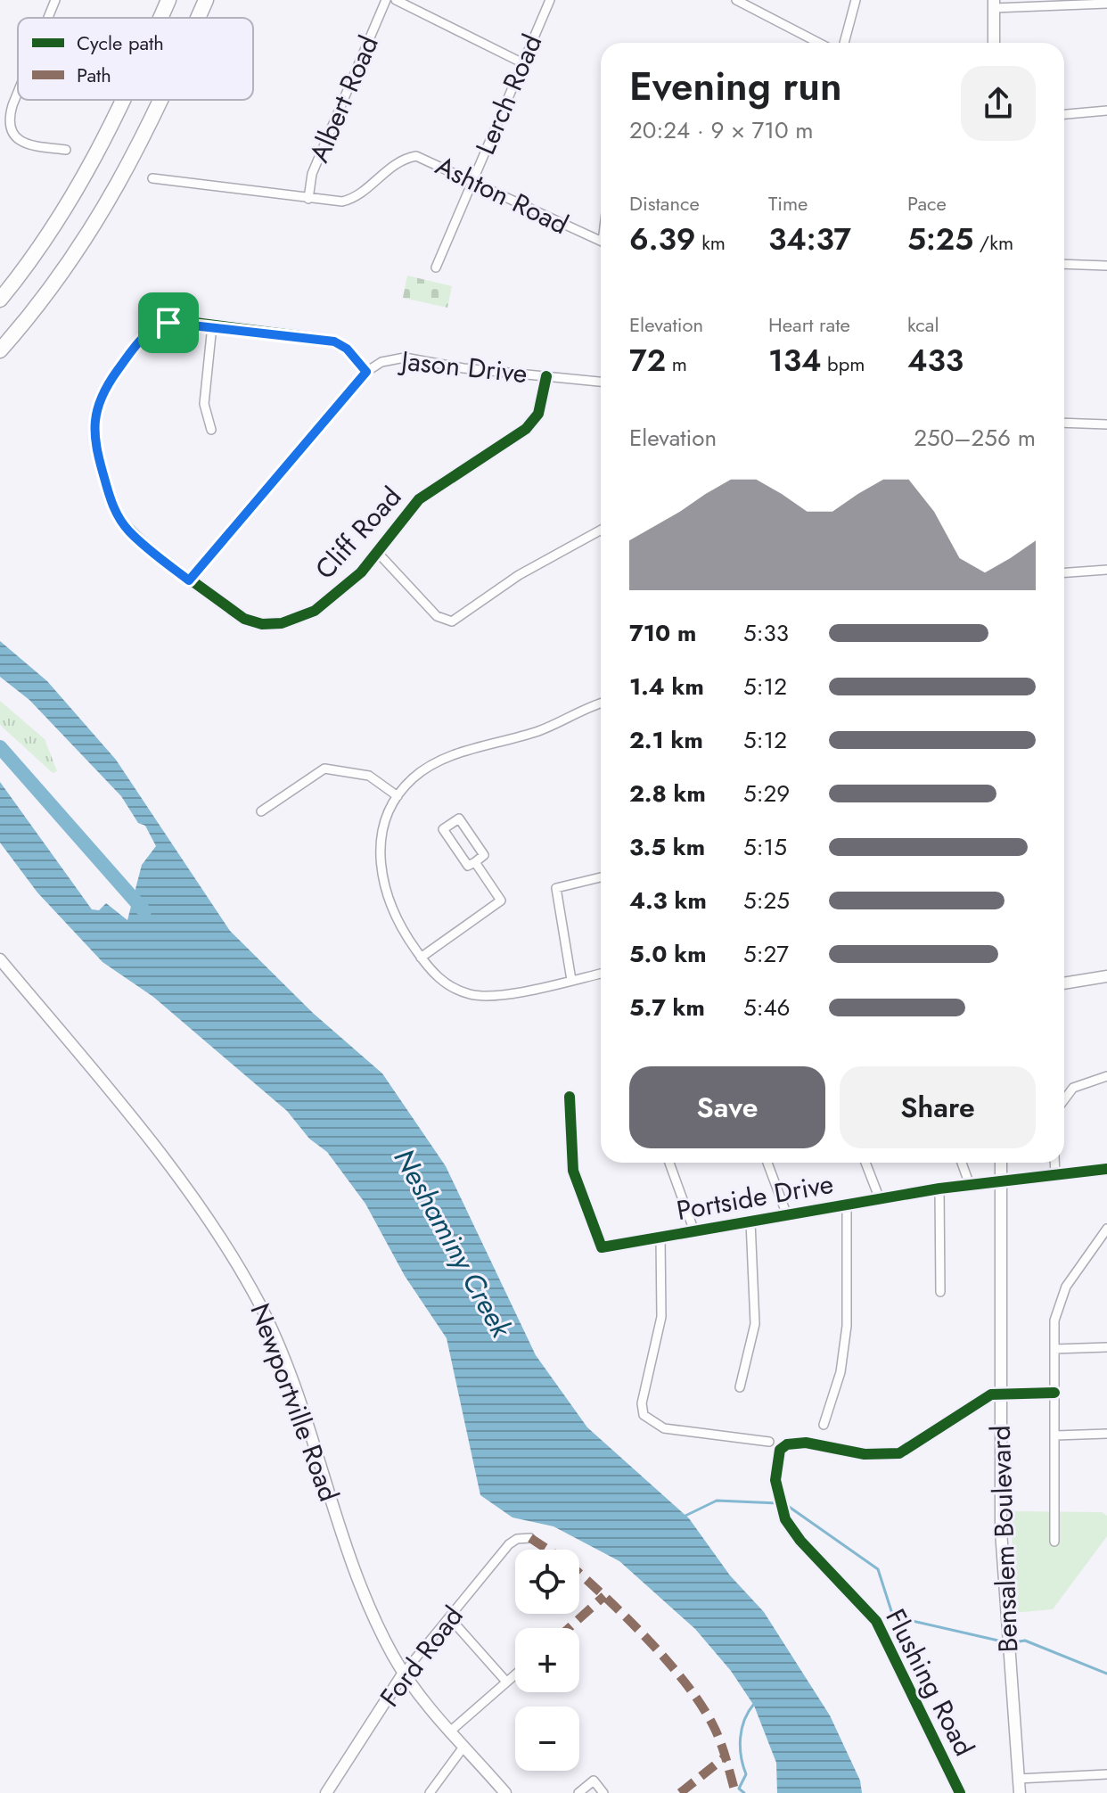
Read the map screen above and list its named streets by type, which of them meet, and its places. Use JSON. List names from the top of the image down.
{
  "streets": {
    "main road": ["Newportville Road", "Bensalem Boulevard", "Ford Road"],
    "street": [
      "Lerch Road",
      "Albert Road",
      "Ashton Road",
      "Jason Drive",
      "Cliff Road",
      "Portside Drive",
      "Flushing Road"
    ]
  },
  "crossings": [
    ["Lerch Road", "Ashton Road"],
    ["Albert Road", "Ashton Road"],
    ["Jason Drive", "Cliff Road"],
    ["Portside Drive", "Bensalem Boulevard"],
    ["Newportville Road", "Ford Road"],
    ["Bensalem Boulevard", "Flushing Road"]
  ],
  "water": ["Neshaminy Creek"],
  "legend": ["Cycle path", "Path"],
  "page": {
    "heading": ["Evening run", "20:24 · 9 × 710 m"],
    "stats": [
      ["Distance", "6.39 km"],
      ["Time", "34:37"],
      ["Pace", "5:25 /km"],
      ["Elevation", "72 m"],
      ["Heart rate", "134 bpm"],
      ["kcal", "433"]
    ],
    "chart": ["Elevation", "250–256 m"],
    "list": [
      {
        "name": "710 m",
        "note": "5:33"
      },
      {
        "name": "1.4 km",
        "note": "5:12"
      },
      {
        "name": "2.1 km",
        "note": "5:12"
      },
      {
        "name": "2.8 km",
        "note": "5:29"
      },
      {
        "name": "3.5 km",
        "note": "5:15"
      },
      {
        "name": "4.3 km",
        "note": "5:25"
      },
      {
        "name": "5.0 km",
        "note": "5:27"
      },
      {
        "name": "5.7 km",
        "note": "5:46"
      }
    ],
    "buttons": ["Save", "Share"],
    "map_buttons": ["+", "−"]
  }
}
